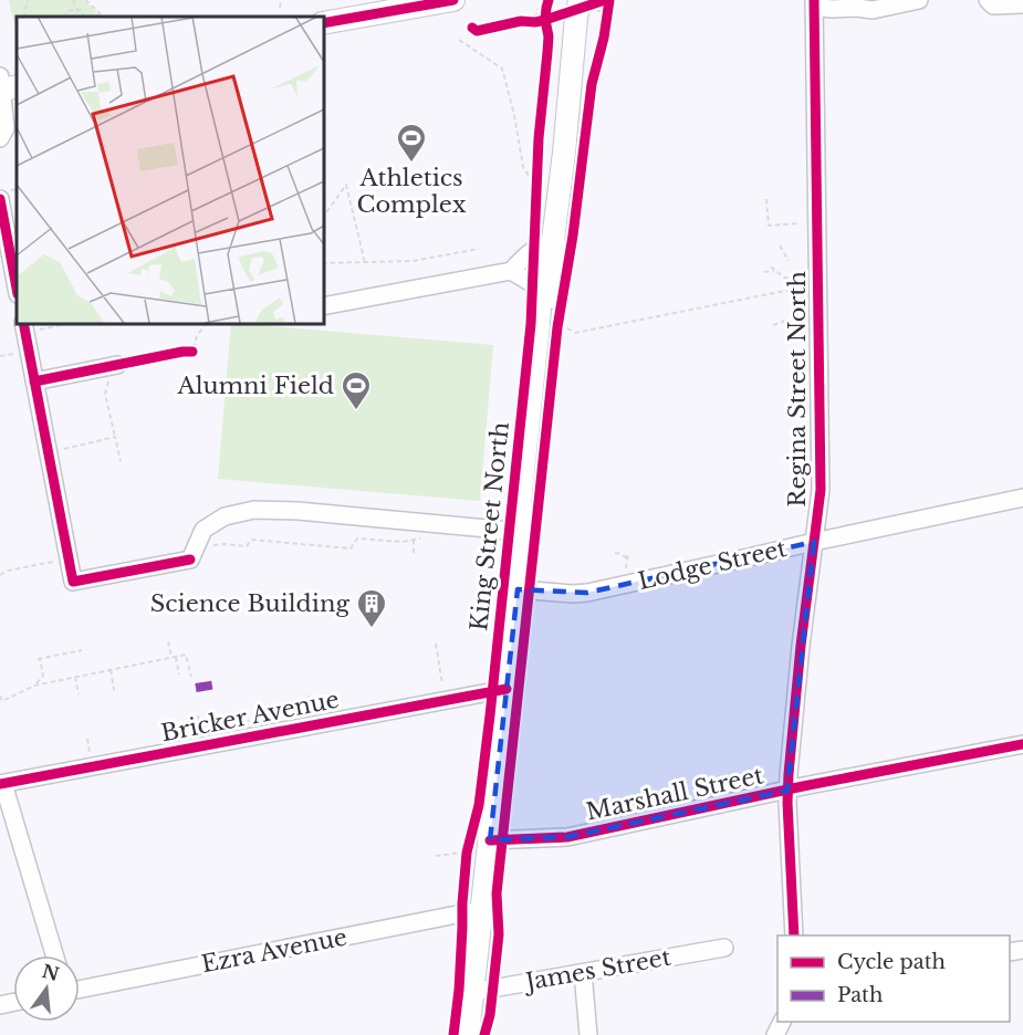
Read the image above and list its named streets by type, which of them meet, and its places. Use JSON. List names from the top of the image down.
{
  "streets": {
    "main road": ["King Street North"],
    "street": [
      "Regina Street North",
      "Lodge Street",
      "Bricker Avenue",
      "Marshall Street",
      "Ezra Avenue",
      "James Street"
    ]
  },
  "crossings": [
    ["Regina Street North", "Lodge Street"],
    ["Regina Street North", "Marshall Street"],
    ["King Street North", "Lodge Street"],
    ["King Street North", "Bricker Avenue"],
    ["King Street North", "Marshall Street"],
    ["King Street North", "Ezra Avenue"],
    ["King Street North", "James Street"]
  ],
  "places": {
    "sports": ["Athletics Complex", "Alumni Field"],
    "building": ["Science Building"]
  },
  "legend": ["Cycle path", "Path"],
  "north": "top"
}
